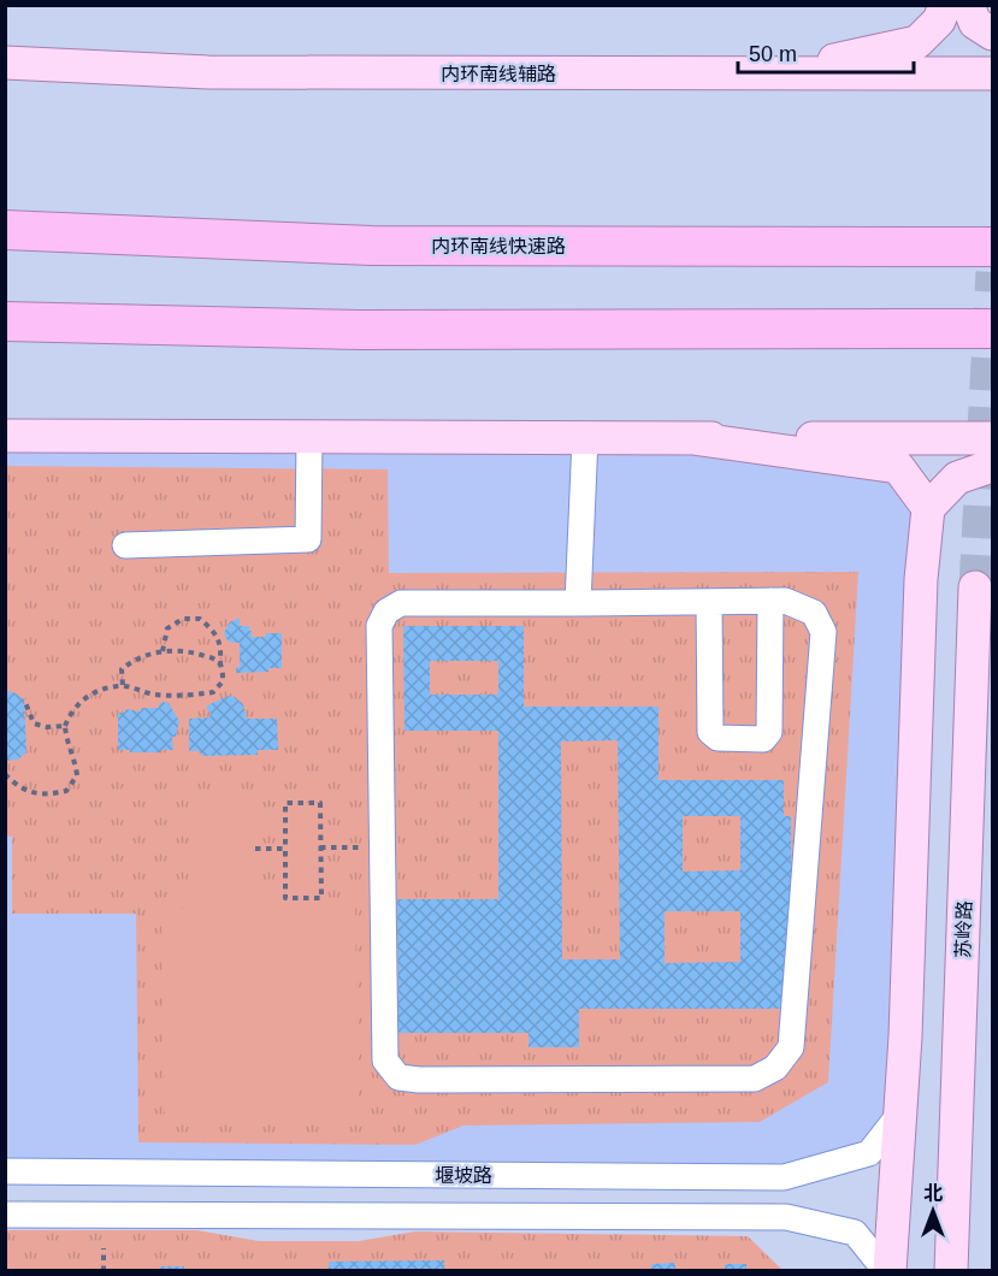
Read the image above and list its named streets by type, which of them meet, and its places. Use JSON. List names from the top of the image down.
{
  "streets": {
    "highway": ["内环南线快速路"],
    "main road": ["内环南线辅路", "苏岭路"],
    "street": ["堰坡路"]
  },
  "scale_bar": "50 m",
  "north": "top"
}
